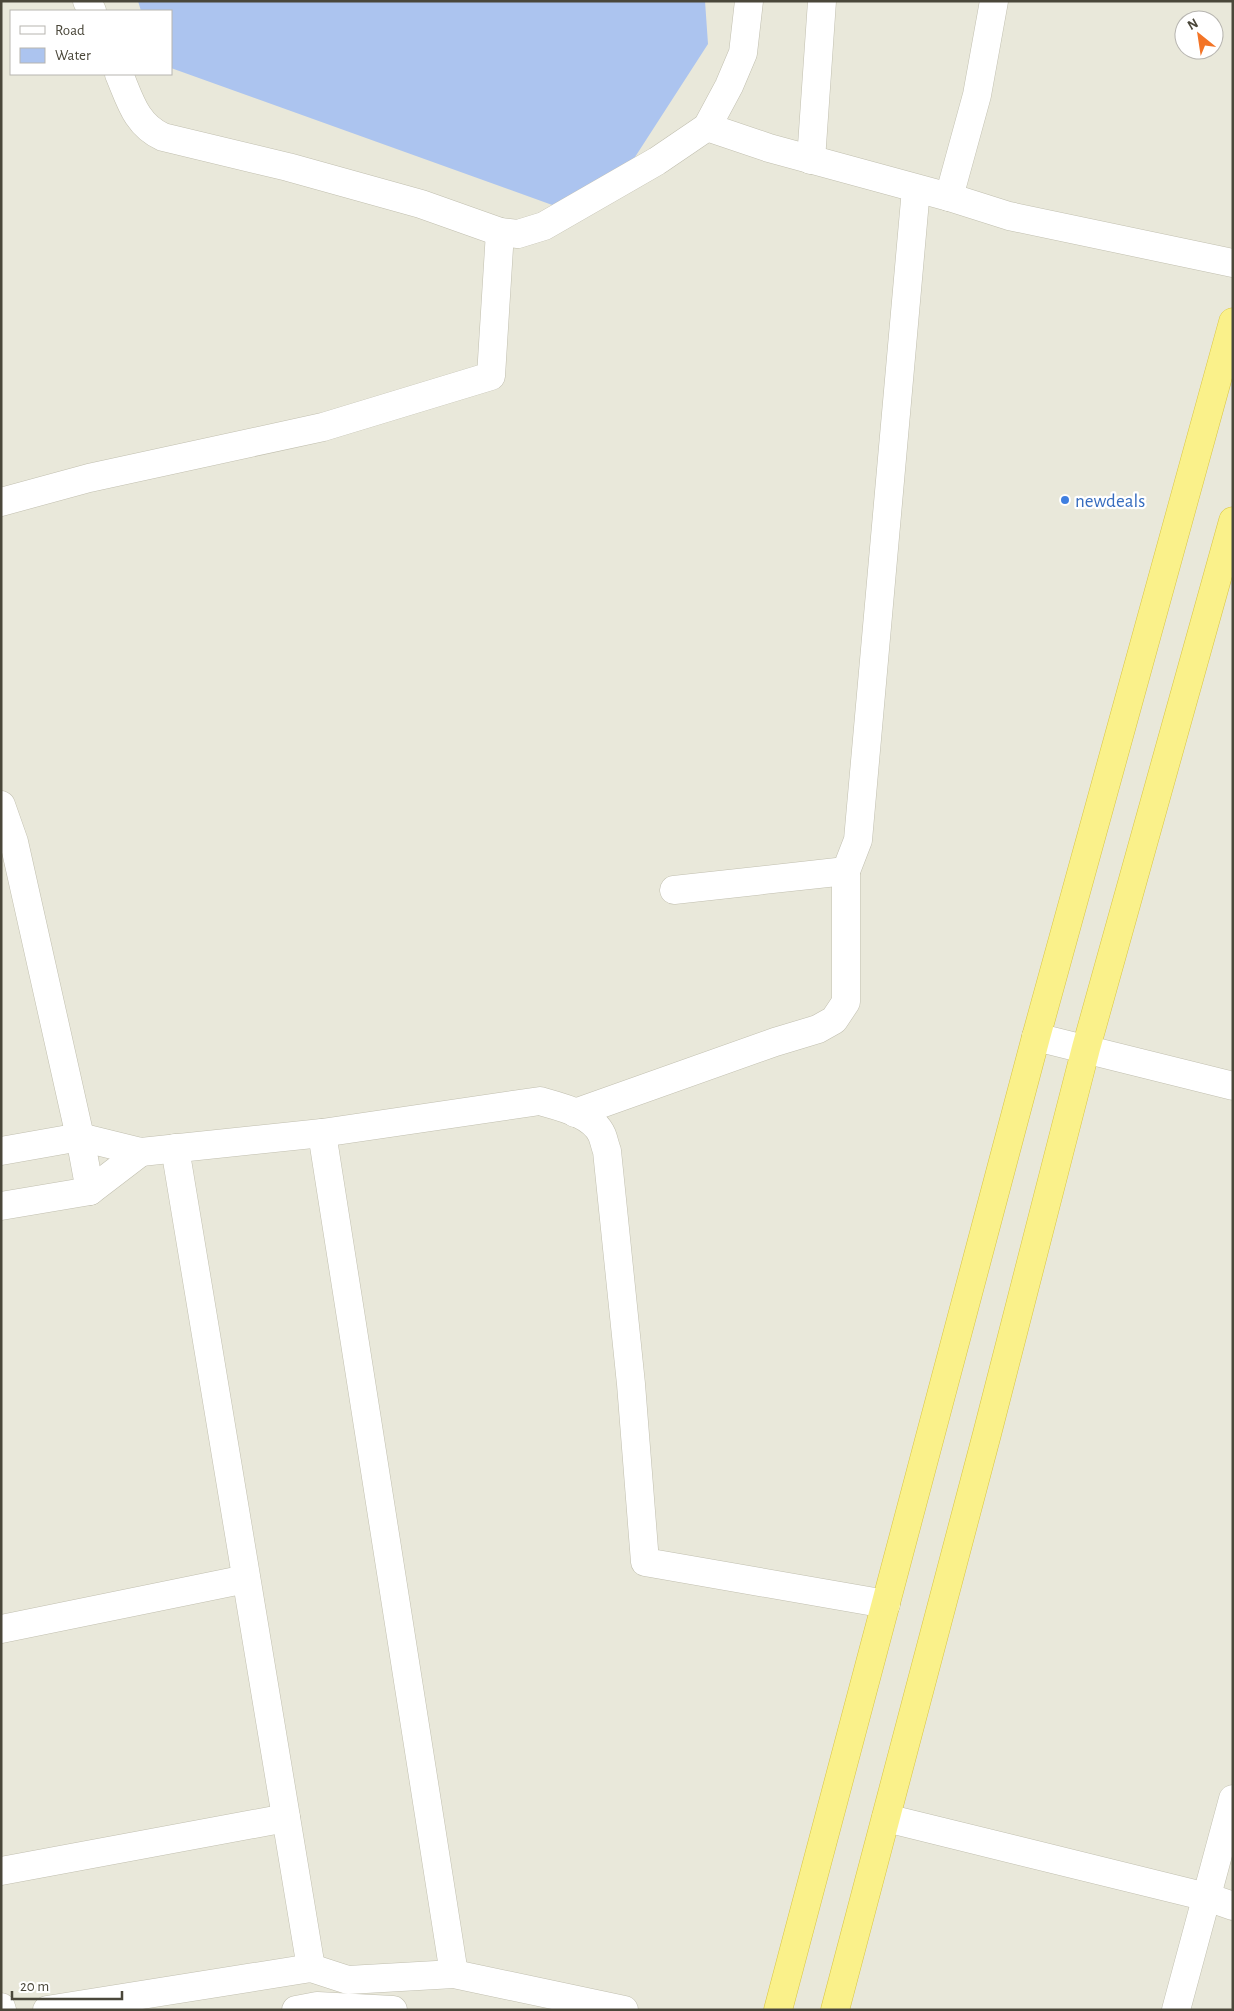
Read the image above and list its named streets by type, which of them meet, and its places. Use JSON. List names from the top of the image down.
{
  "places": ["newdeals"],
  "legend": ["Road", "Water"],
  "scale_bar": "20 m",
  "north": "top left"
}
